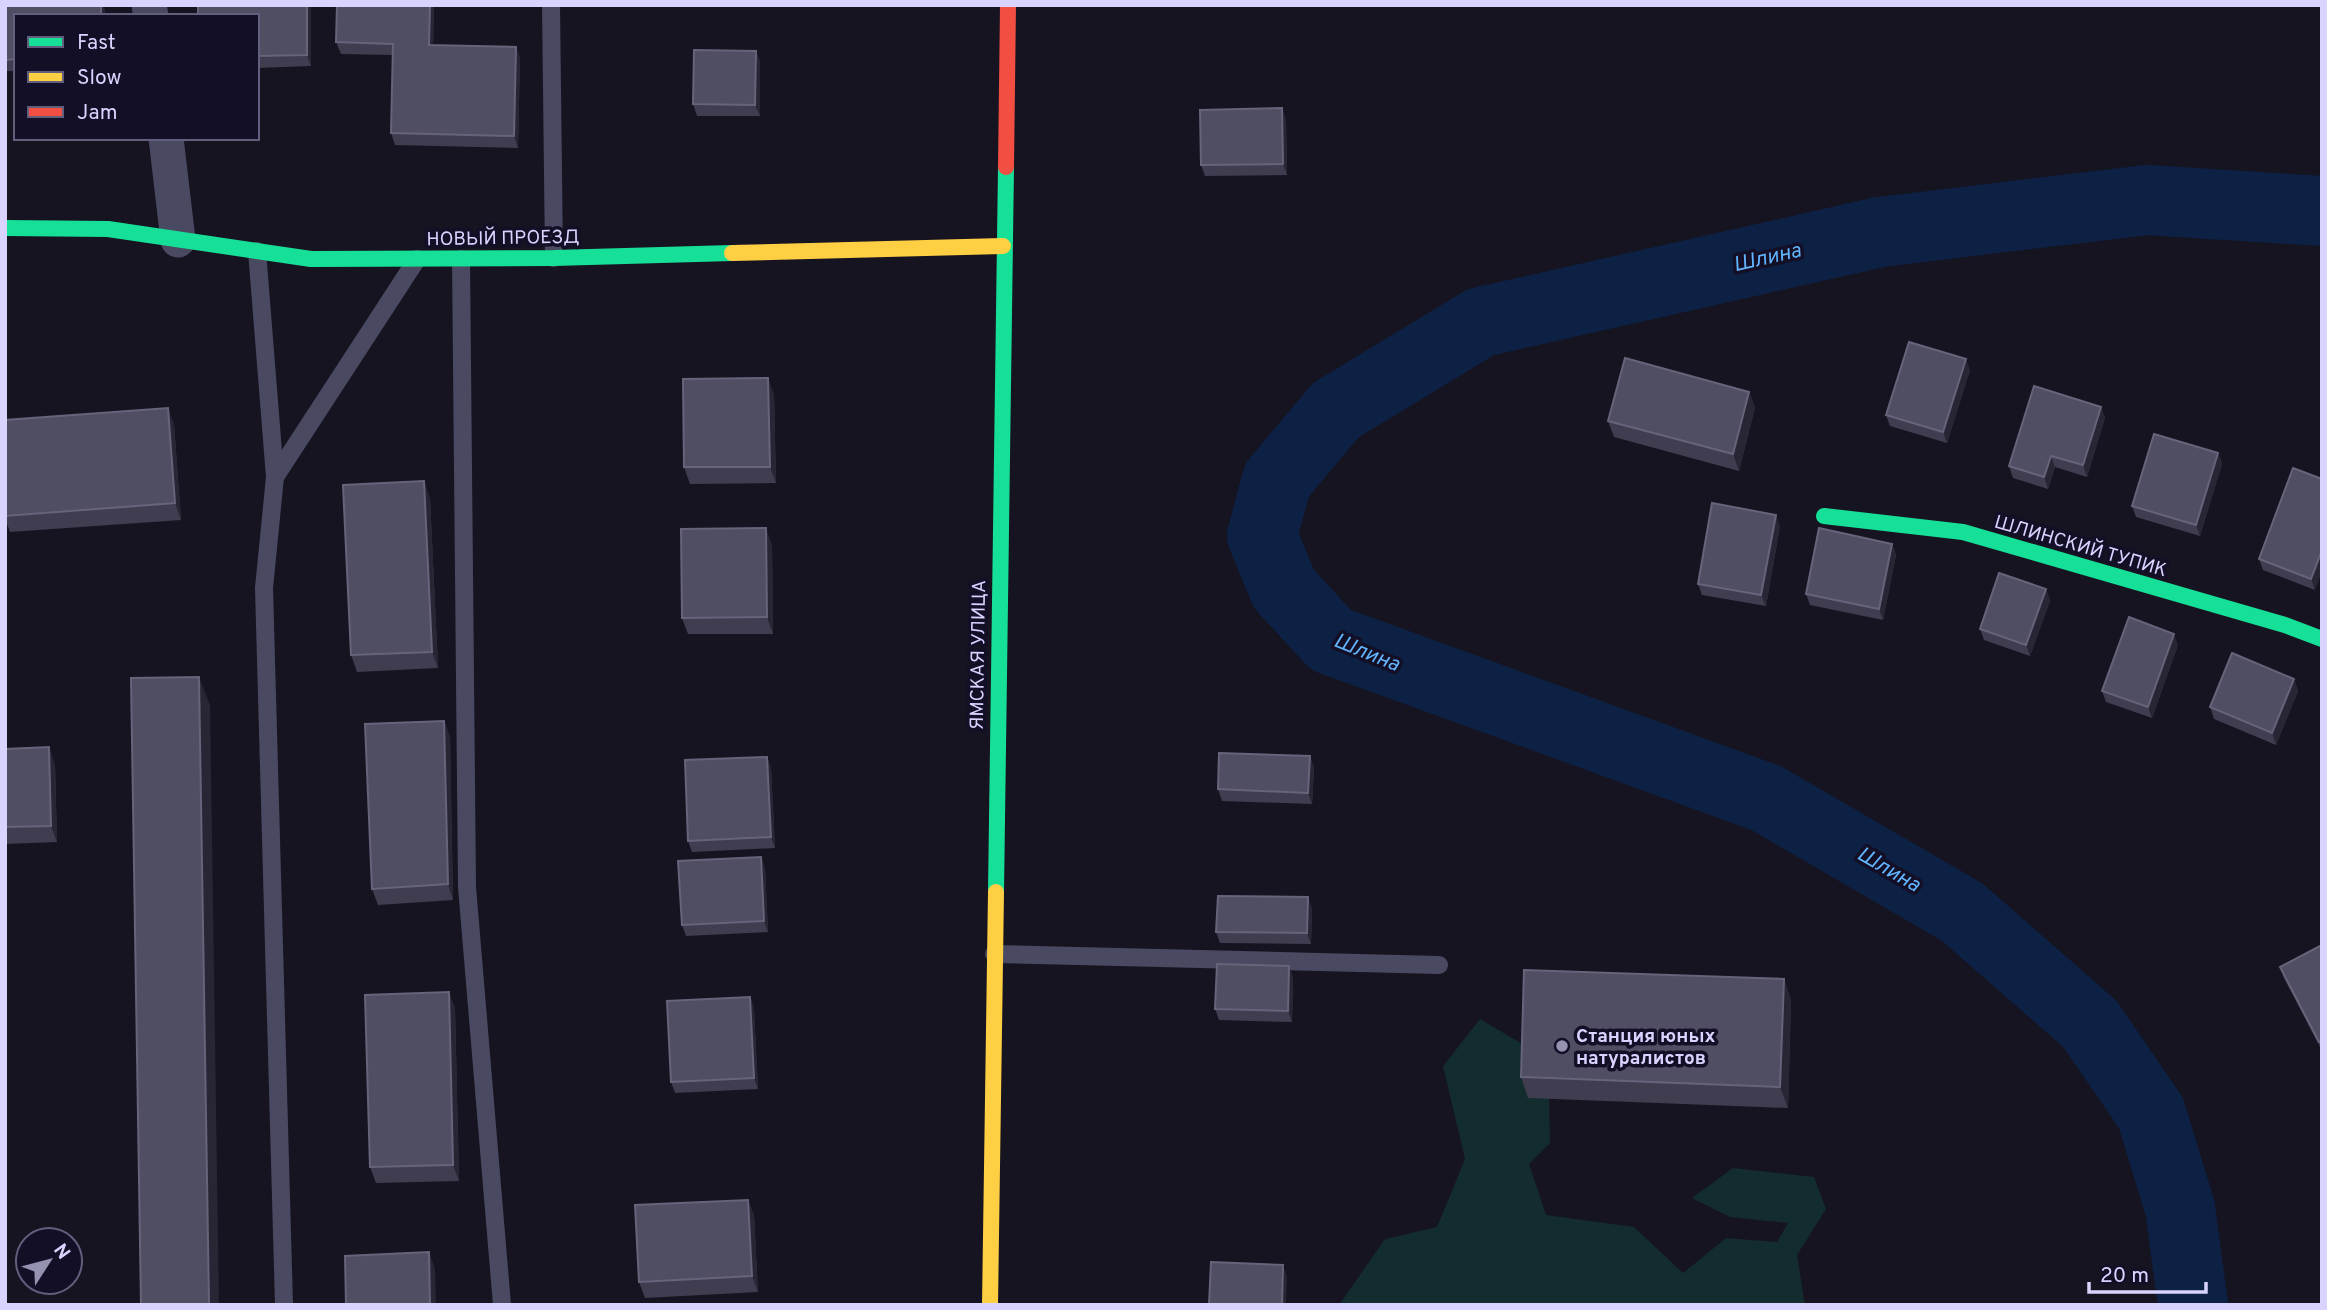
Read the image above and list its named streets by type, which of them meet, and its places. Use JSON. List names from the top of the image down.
{
  "streets": {
    "main road": ["НОВЫЙ ПРОЕЗД", "ШЛИНСКИЙ ТУПИК", "ЯМСКАЯ УЛИЦА"]
  },
  "crossings": [
    ["НОВЫЙ ПРОЕЗД", "ЯМСКАЯ УЛИЦА"]
  ],
  "water": ["Шлина"],
  "places": ["Станция юных натуралистов"],
  "legend": ["Fast", "Slow", "Jam"],
  "scale_bar": "20 m",
  "north": "top right"
}
